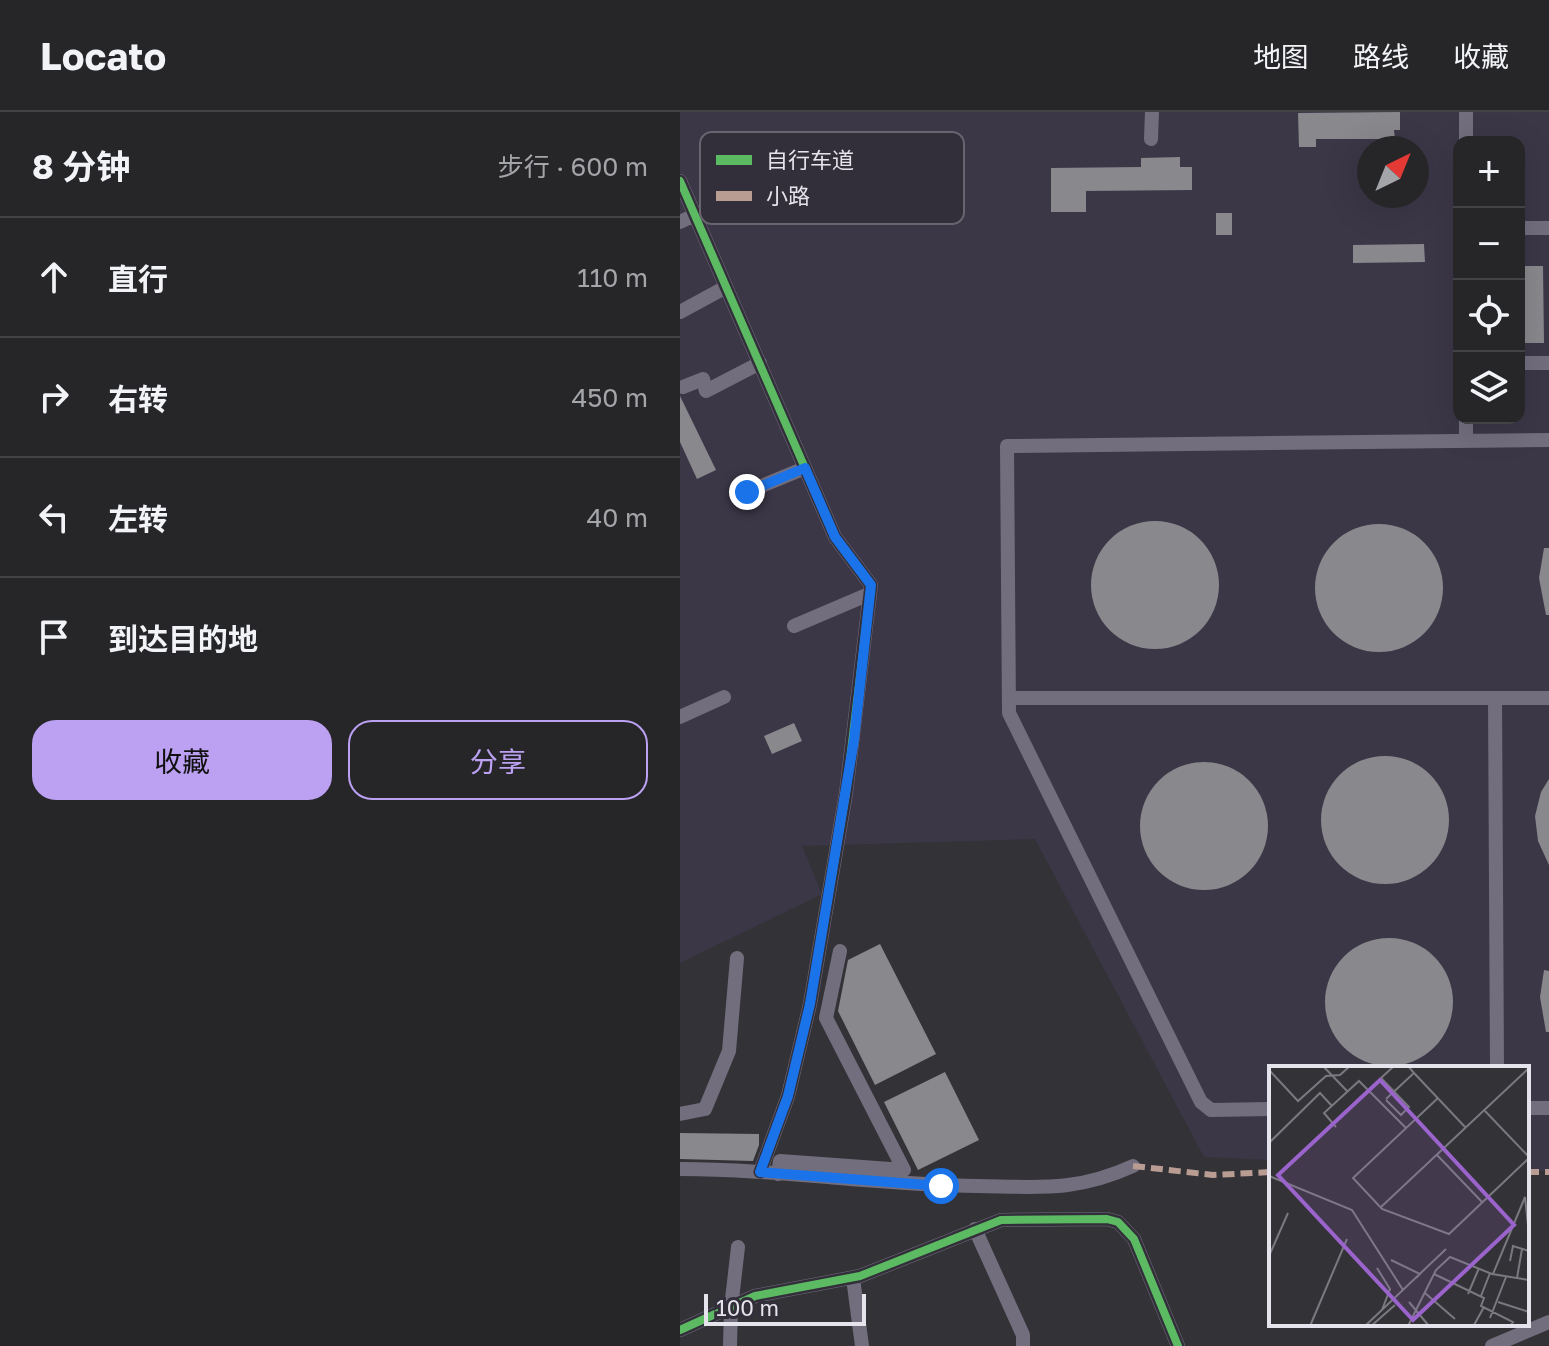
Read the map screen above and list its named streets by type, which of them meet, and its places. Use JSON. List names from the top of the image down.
{
  "legend": ["自行车道", "小路"],
  "scale_bar": "100 m",
  "north": "top right",
  "page": {
    "header": "Locato",
    "nav": ["地图", "路线", "收藏"],
    "heading": ["8 分钟", "步行 · 600 m"],
    "map_buttons": ["+", "−"],
    "list": [
      ["直行", "110 m"],
      ["右转", "450 m"],
      ["左转", "40 m"],
      "到达目的地"
    ],
    "buttons": ["收藏", "分享"],
    "scale": "100 m"
  }
}
